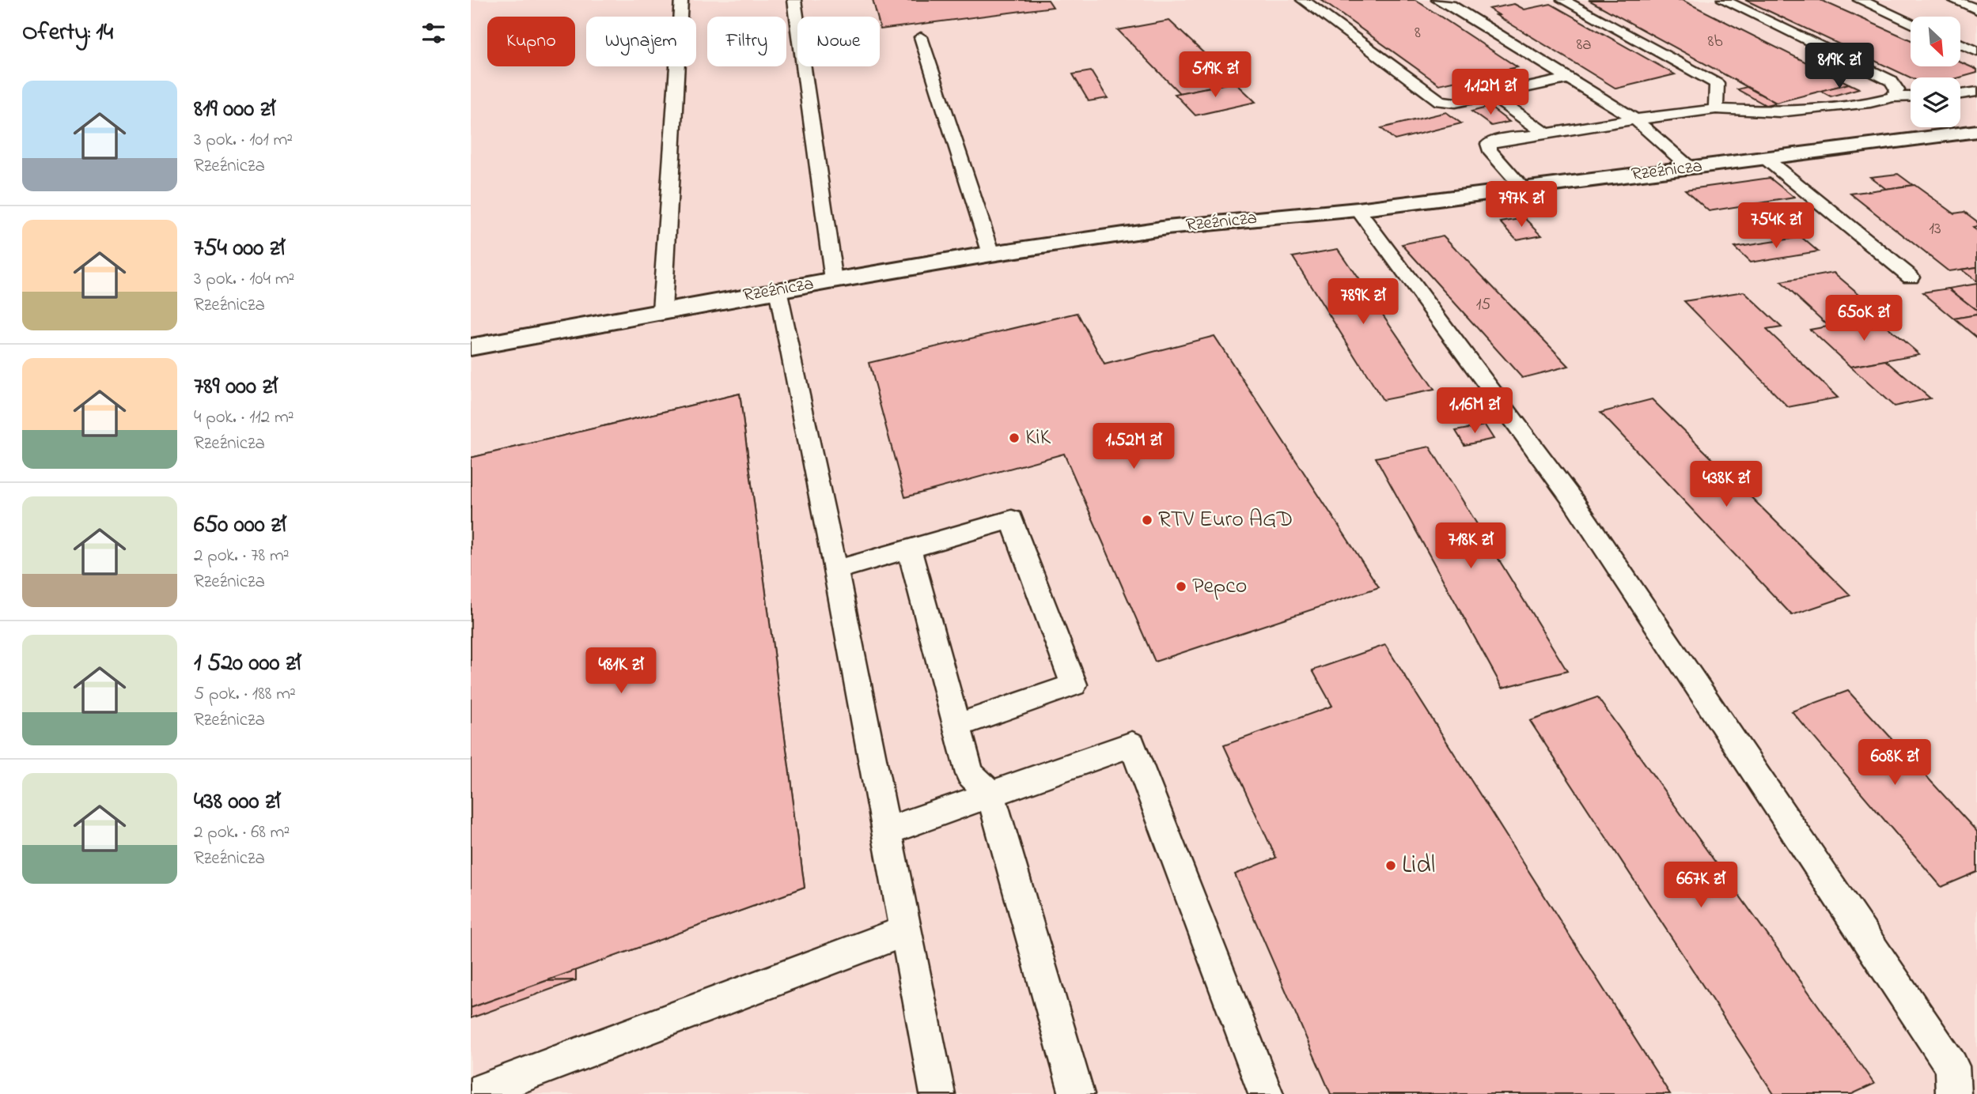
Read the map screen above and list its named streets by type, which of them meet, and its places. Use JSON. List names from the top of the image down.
{
  "streets": {
    "street": ["Rzeźnicza"]
  },
  "places": [
    "KiK",
    "RTV Euro AGD",
    "Pepco",
    "Lidl"
  ],
  "house_numbers": [
    "8",
    "8b",
    "8a",
    "13",
    "15"
  ],
  "north": "bottom right",
  "page": {
    "heading": "Oferty: 14",
    "chip": [
      "Kupno",
      "Wynajem",
      "Filtry",
      "Nowe"
    ],
    "price": [
      "819K zł",
      "519K zł",
      "1.12M zł",
      "797K zł",
      "754K zł",
      "789K zł",
      "650K zł",
      "1.16M zł",
      "1.52M zł",
      "438K zł",
      "718K zł",
      "481K zł",
      "608K zł",
      "667K zł"
    ],
    "list": [
      {
        "name": "819 000 zł",
        "note": "3 pok. · 101 m² · Rzeźnicza"
      },
      {
        "name": "754 000 zł",
        "note": "3 pok. · 104 m² · Rzeźnicza"
      },
      {
        "name": "789 000 zł",
        "note": "4 pok. · 112 m² · Rzeźnicza"
      },
      {
        "name": "650 000 zł",
        "note": "2 pok. · 78 m² · Rzeźnicza"
      },
      {
        "name": "1 520 000 zł",
        "note": "5 pok. · 188 m² · Rzeźnicza"
      },
      {
        "name": "438 000 zł",
        "note": "2 pok. · 68 m² · Rzeźnicza"
      }
    ]
  }
}
